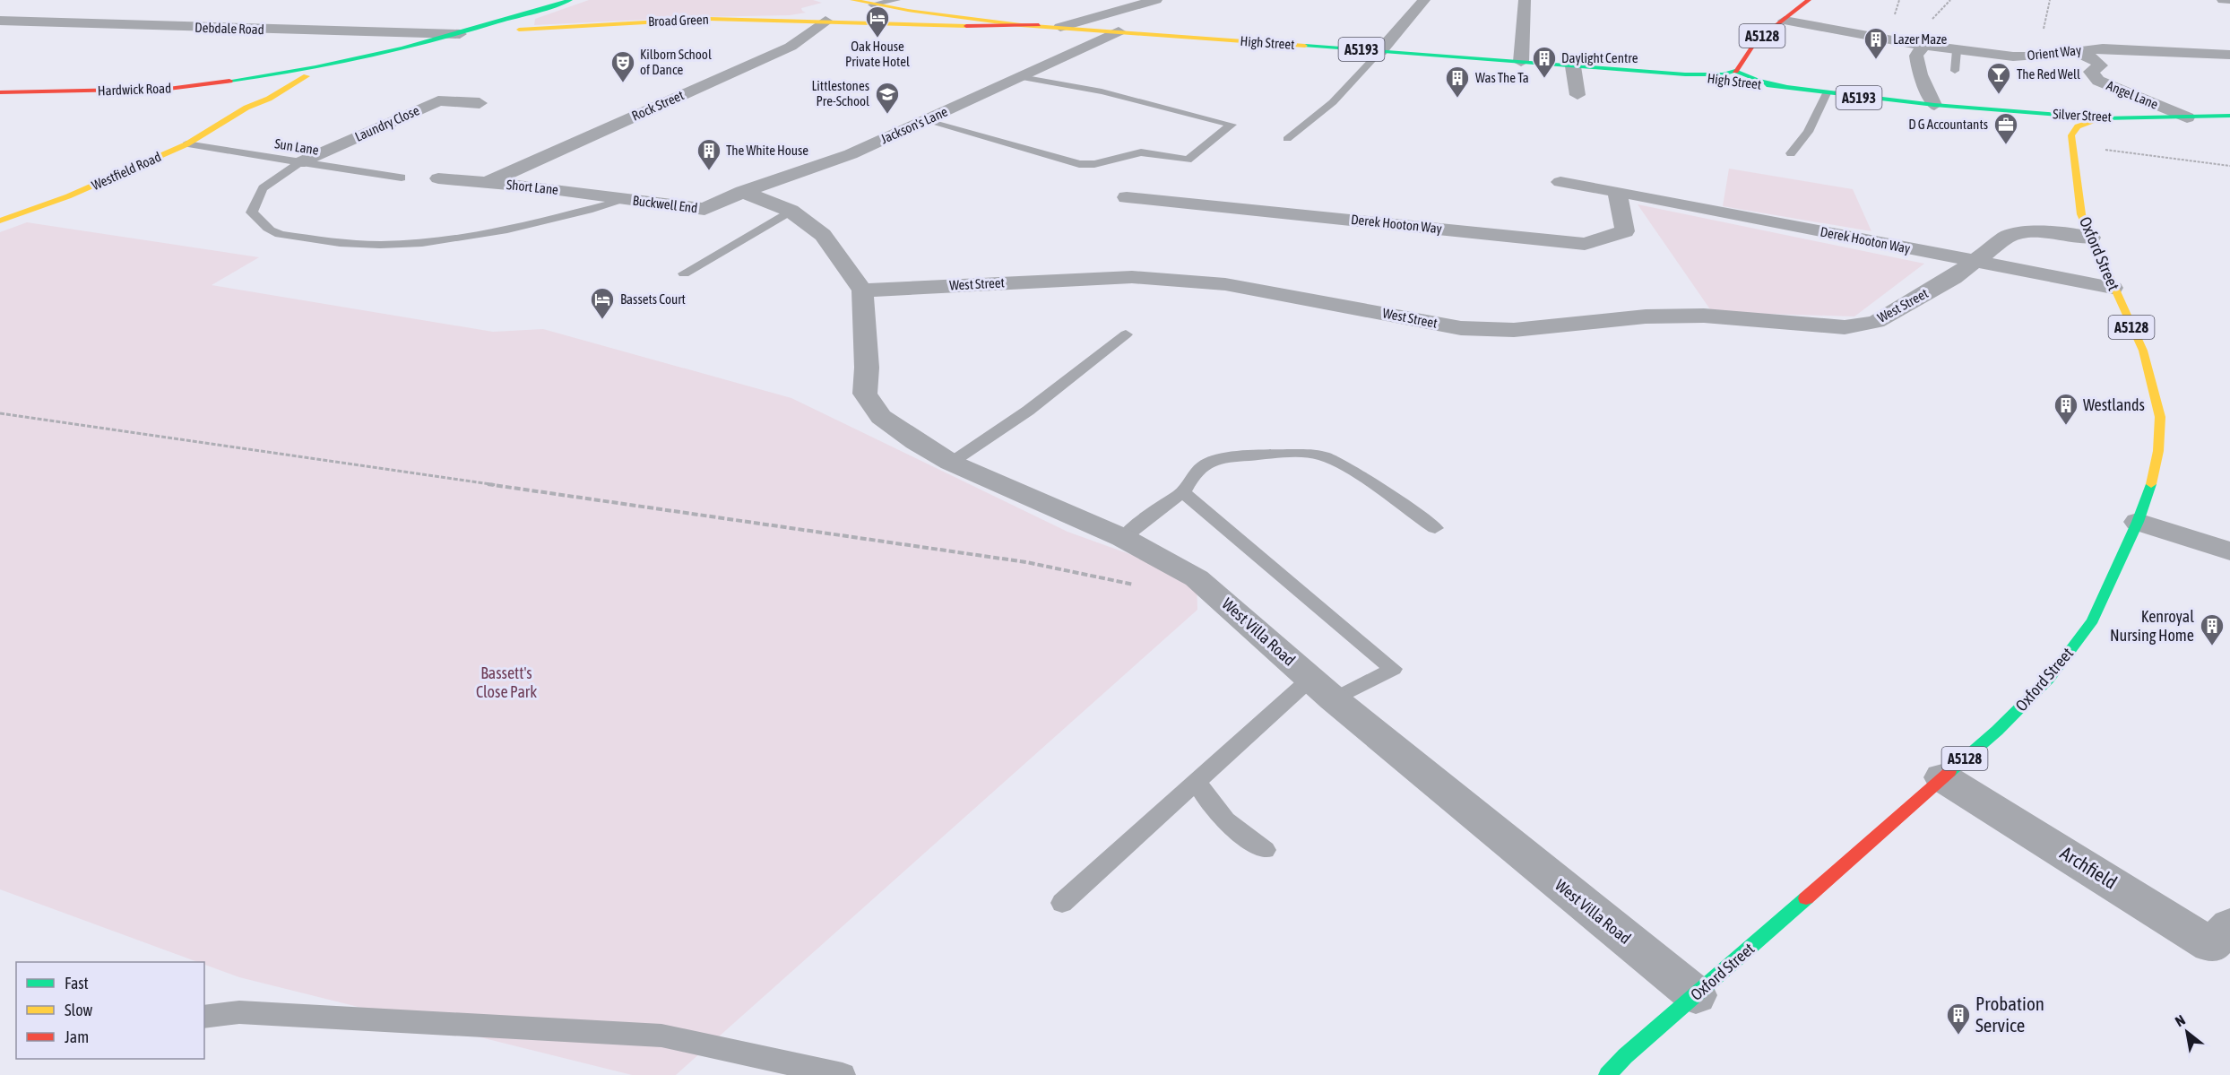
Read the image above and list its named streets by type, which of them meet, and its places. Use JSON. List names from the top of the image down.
{
  "streets": {
    "main road": [
      "Broad Green",
      "A5128",
      "High Street",
      "A5193",
      "Hardwick Road",
      "Silver Street",
      "Westfield Road",
      "Oxford Street"
    ],
    "street": [
      "Debdale Road",
      "Orient Way",
      "Angel Lane",
      "Rock Street",
      "Laundry Close",
      "Jackson's Lane",
      "Short Lane",
      "Buckwell End",
      "Derek Hooton Way",
      "West Street",
      "West Villa Road",
      "Archfield"
    ],
    "lane": ["Sun Lane"]
  },
  "crossings": [
    ["Broad Green", "Debdale Road"],
    ["Broad Green", "High Street"],
    ["Broad Green", "Hardwick Road"],
    ["Broad Green", "Rock Street"],
    ["Broad Green", "Westfield Road"],
    ["A5128", "High Street"],
    ["A5128", "Orient Way"],
    ["High Street", "Silver Street"],
    ["High Street", "Jackson's Lane"],
    ["Orient Way", "Angel Lane"],
    ["Hardwick Road", "Westfield Road"],
    ["Angel Lane", "Silver Street"],
    ["Rock Street", "Short Lane"],
    ["Laundry Close", "Sun Lane"],
    ["Jackson's Lane", "Buckwell End"],
    ["Sun Lane", "Westfield Road"],
    ["Short Lane", "Buckwell End"],
    ["Derek Hooton Way", "Oxford Street"],
    ["Derek Hooton Way", "West Street"],
    ["Oxford Street", "West Street"],
    ["Oxford Street", "West Villa Road"],
    ["Oxford Street", "Archfield"],
    ["West Street", "West Villa Road"]
  ],
  "parks": ["Bassett's Close Park"],
  "places": {
    "hotel": ["Oak House Private Hotel", "Bassets Court"],
    "building": [
      "Lazer Maze",
      "Daylight Centre",
      "Was The Ta",
      "The White House",
      "Westlands",
      "Kenroyal Nursing Home",
      "Probation Service"
    ],
    "theatre": ["Kilborn School of Dance"],
    "bar": ["The Red Well"],
    "school or university": ["Littlestones Pre-School"],
    "office": ["D G Accountants"]
  },
  "legend": ["Fast", "Slow", "Jam"],
  "north": "top left"
}
